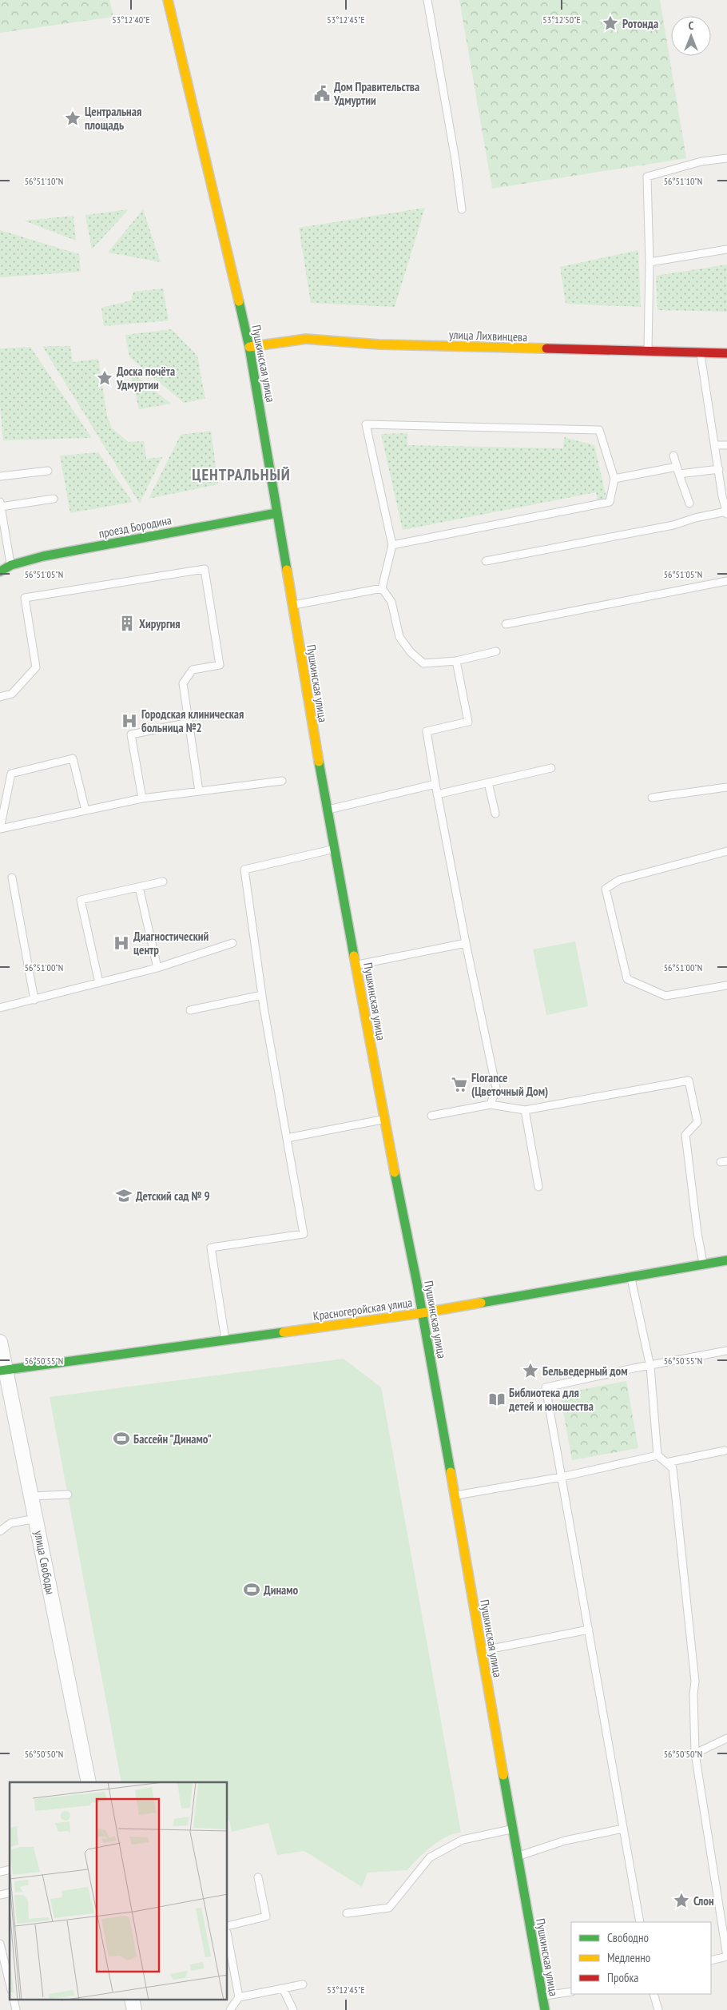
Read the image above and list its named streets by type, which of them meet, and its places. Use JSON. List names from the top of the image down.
{
  "streets": {
    "main road": [
      "улица Лихвинцева",
      "Пушкинская улица",
      "проезд Бородина",
      "Красногеройская улица"
    ],
    "street": ["улица Свободы"]
  },
  "crossings": [
    ["улица Лихвинцева", "Пушкинская улица"],
    ["Пушкинская улица", "проезд Бородина"],
    ["Пушкинская улица", "Красногеройская улица"],
    ["Красногеройская улица", "улица Свободы"]
  ],
  "districts": ["ЦЕНТРАЛЬНЫЙ"],
  "places": {
    "place": [
      "Ротонда",
      "Центральная площадь",
      "Доска почёта Удмуртии",
      "Бельведерный дом",
      "Слон"
    ],
    "public building": ["Дом Правительства Удмуртии"],
    "building": ["Хирургия"],
    "hospital": ["Городская клиническая больница №2", "Диагностический центр"],
    "supermarket": ["Florance (Цветочный Дом)"],
    "school or university": ["Детский сад № 9"],
    "library": ["Библиотека для детей и юношества"],
    "sports": ["Бассейн \"Динамо\"", "Динамо"]
  },
  "legend": ["Свободно", "Медленно", "Пробка"],
  "north": "top",
  "coordinates": [
    "53°12'40\"E",
    "53°12'45\"E",
    "53°12'50\"E",
    "56°51'10\"N",
    "56°51'05\"N",
    "56°51'00\"N",
    "56°50'55\"N",
    "56°50'50\"N"
  ]
}
